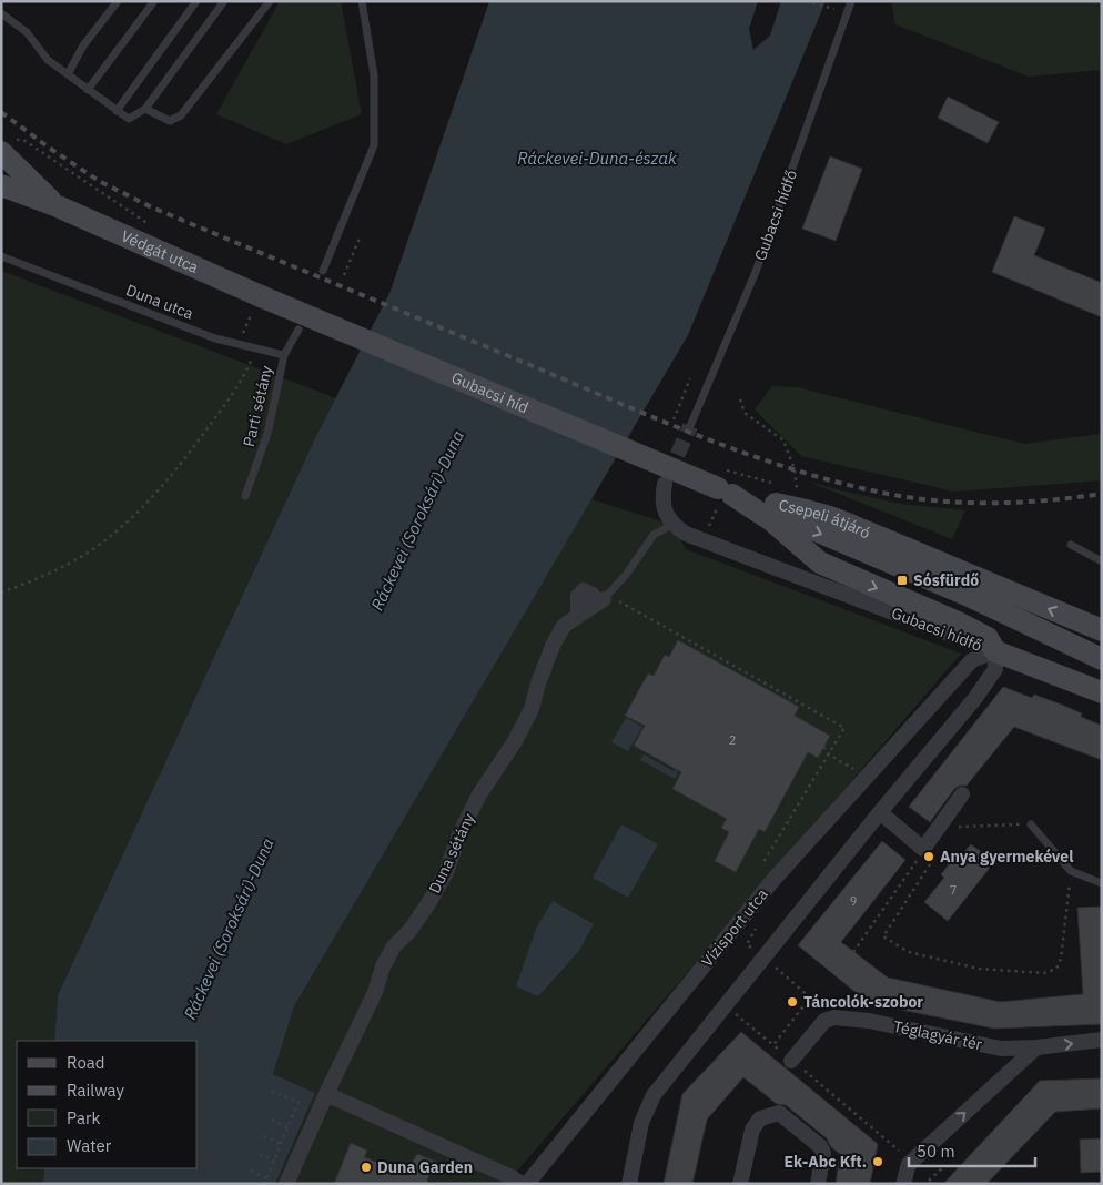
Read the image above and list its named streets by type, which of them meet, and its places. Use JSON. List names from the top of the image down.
{
  "streets": {
    "main road": ["Védgát utca", "Gubacsi híd", "Csepeli átjáró"],
    "street": [
      "Gubacsi hídfő",
      "Duna sétány",
      "Vízisport utca",
      "Téglagyár tér"
    ],
    "lane": ["Duna utca", "Parti sétány"]
  },
  "crossings": [
    ["Gubacsi hídfő", "Vízisport utca"],
    ["Védgát utca", "Gubacsi híd"],
    ["Duna utca", "Parti sétány"],
    ["Gubacsi híd", "Csepeli átjáró"]
  ],
  "water": ["Ráckevei-Duna-észak", "Ráckevei (Soroksári)-Duna"],
  "places": {
    "transit": ["Sósfürdő"],
    "other": [
      "Anya gyermekével",
      "Táncolók-szobor",
      "Ek-Abc Kft.",
      "Duna Garden"
    ]
  },
  "house_numbers": ["2", "7", "9"],
  "legend": [
    "Road",
    "Railway",
    "Park",
    "Water"
  ],
  "scale_bar": "50 m"
}
